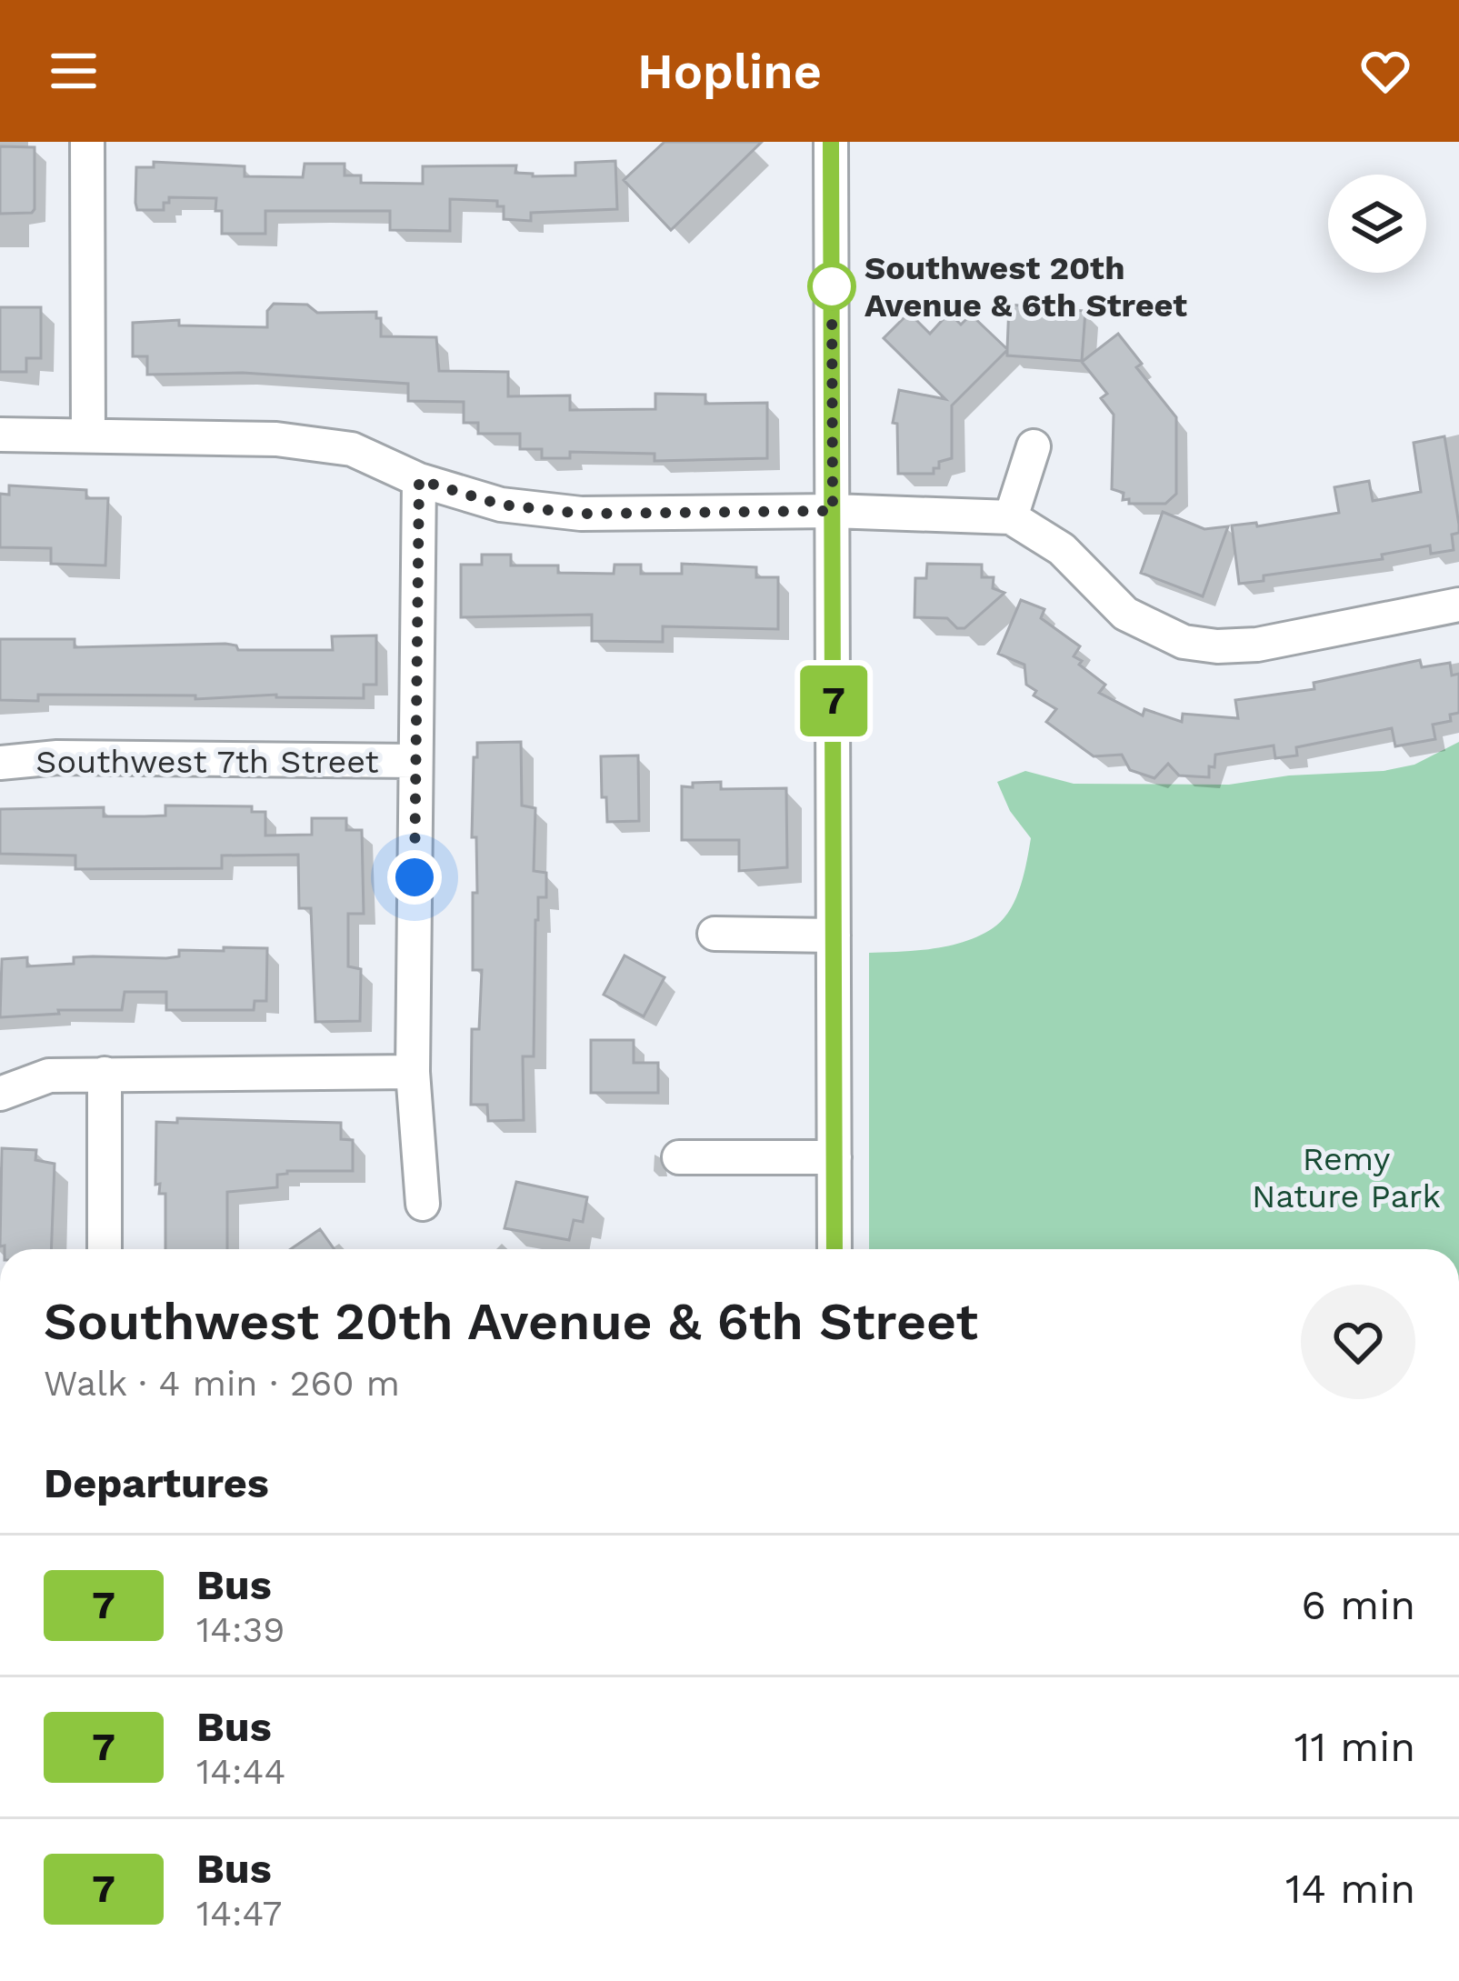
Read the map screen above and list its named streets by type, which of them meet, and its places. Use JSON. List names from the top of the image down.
{
  "streets": {
    "street": ["Southwest 7th Street"]
  },
  "parks": ["Remy Nature Park"],
  "places": ["Southwest 20th Avenue & 6th Street"],
  "lines": ["bus line 7"],
  "page": {
    "header": "Hopline",
    "on_map": "7",
    "heading": [
      ["Southwest 20th Avenue & 6th Street", "Walk · 4 min · 260 m"],
      "Departures"
    ],
    "list": [
      {
        "mark": "7",
        "name": "Bus",
        "note": "14:39",
        "value": "6 min"
      },
      {
        "mark": "7",
        "name": "Bus",
        "note": "14:44",
        "value": "11 min"
      },
      {
        "mark": "7",
        "name": "Bus",
        "note": "14:47",
        "value": "14 min"
      }
    ]
  }
}
